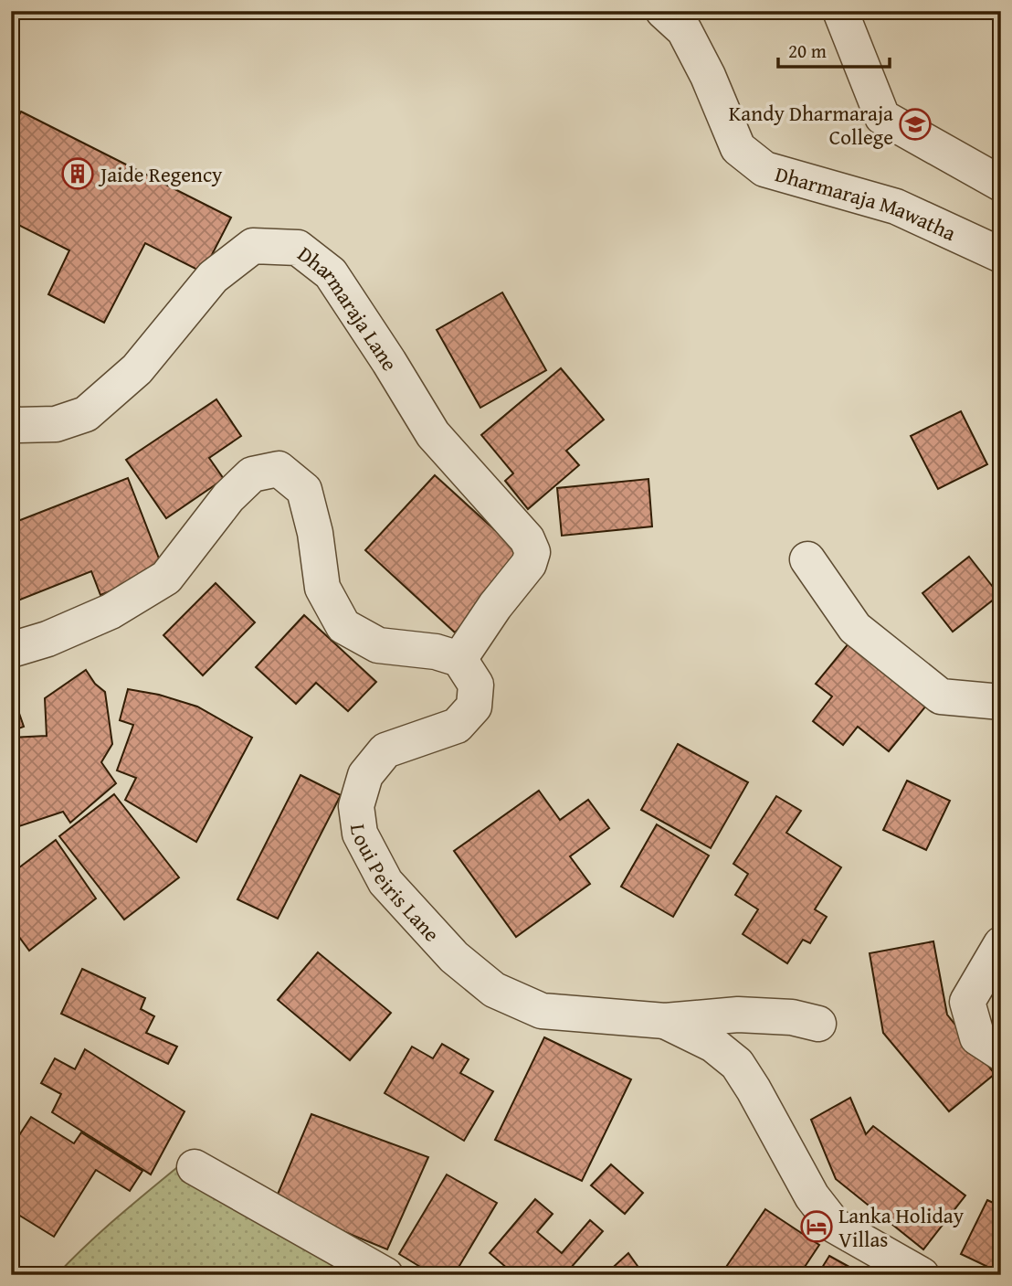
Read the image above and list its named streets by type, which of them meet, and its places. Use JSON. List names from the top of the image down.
{
  "streets": {
    "street": ["Dharmaraja Mawatha", "Dharmaraja Lane", "Loui Peiris Lane"]
  },
  "crossings": [
    ["Dharmaraja Lane", "Loui Peiris Lane"]
  ],
  "places": {
    "school or university": ["Kandy Dharmaraja College"],
    "building": ["Jaide Regency"],
    "hotel": ["Lanka Holiday Villas"]
  },
  "scale_bar": "20 m"
}
